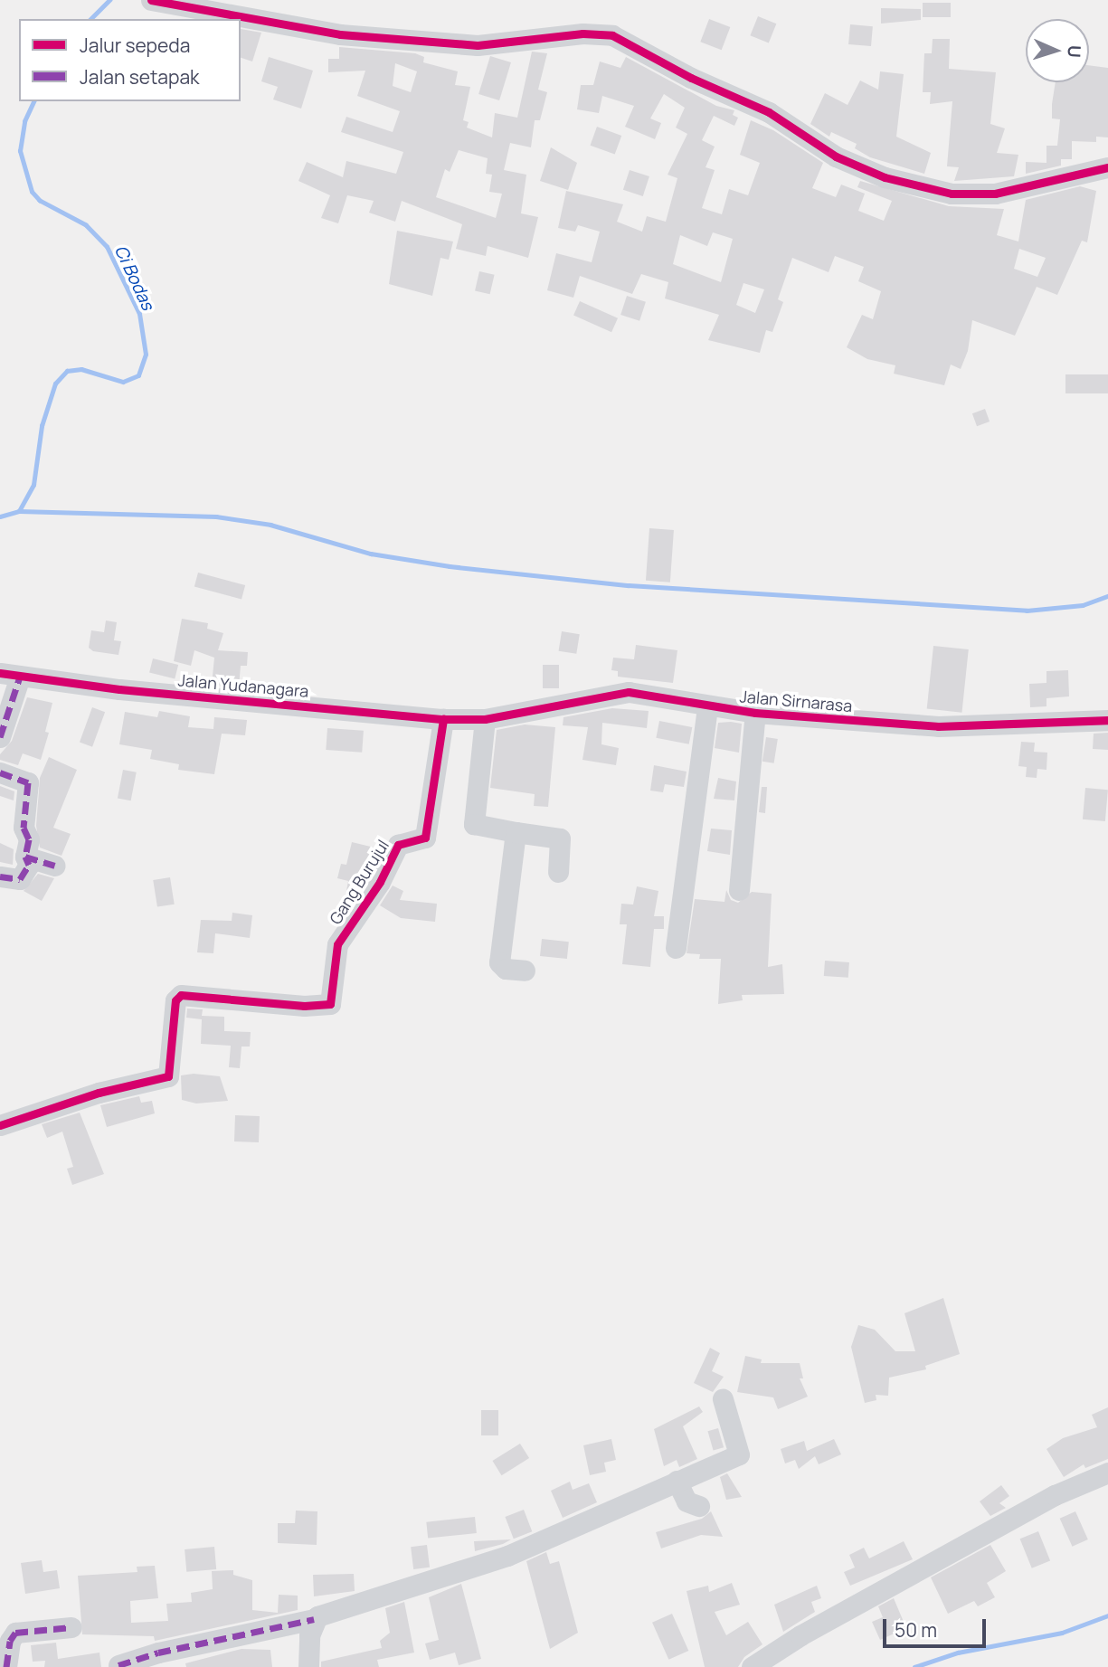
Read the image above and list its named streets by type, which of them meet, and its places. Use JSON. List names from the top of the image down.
{
  "streets": {
    "street": ["Jalan Yudanagara", "Jalan Sirnarasa", "Gang Burujul"]
  },
  "crossings": [
    ["Jalan Yudanagara", "Jalan Sirnarasa"],
    ["Jalan Yudanagara", "Gang Burujul"]
  ],
  "water": ["Ci Bodas"],
  "legend": ["Jalur sepeda", "Jalan setapak"],
  "scale_bar": "50 m",
  "north": "right"
}
